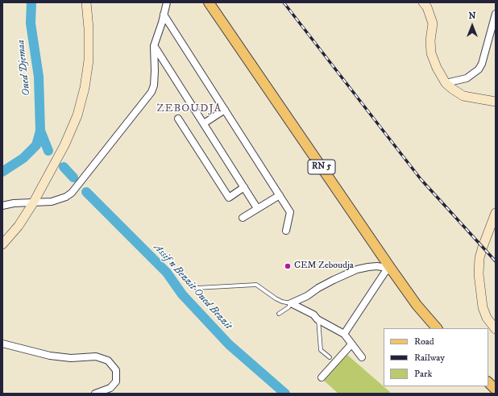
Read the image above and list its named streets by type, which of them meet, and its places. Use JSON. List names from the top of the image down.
{
  "streets": {
    "main road": ["RN 5"]
  },
  "districts": ["ZEBOUDJA"],
  "water": ["Oued Djemaa", "Assif n Bezzit Oued Bezzit"],
  "places": ["CEM Zeboudja"],
  "legend": ["Road", "Railway", "Park"],
  "north": "top"
}
